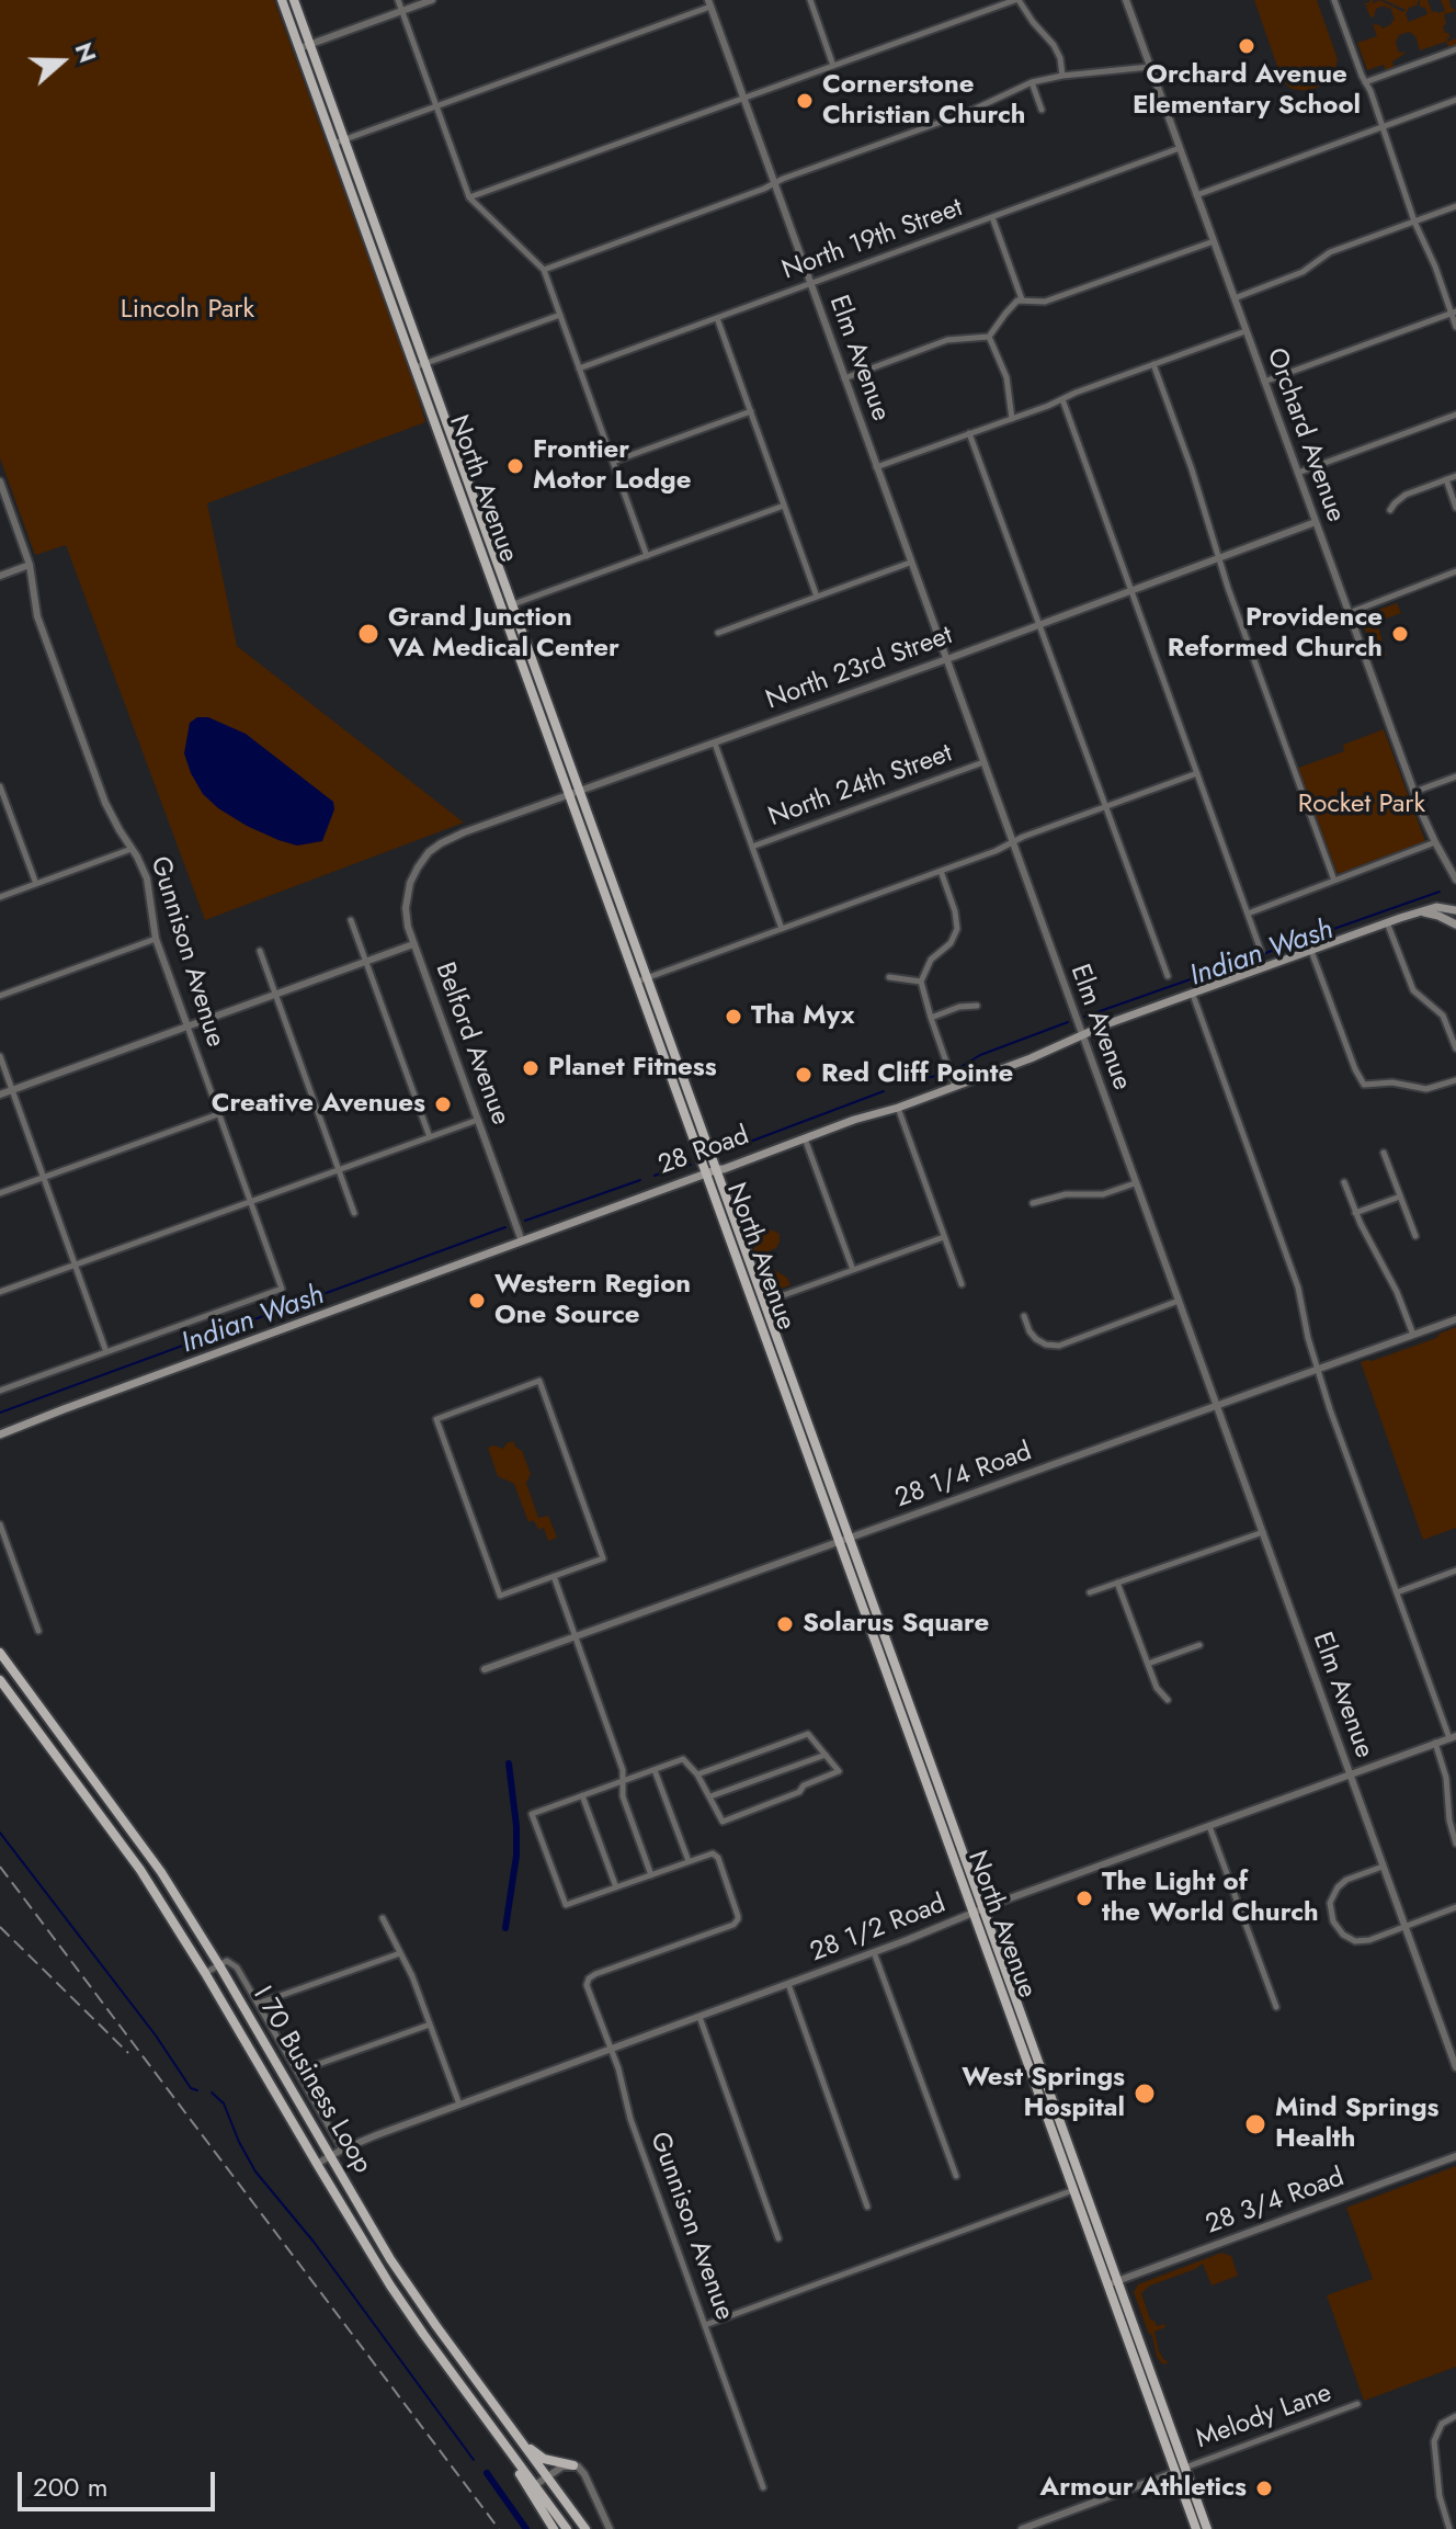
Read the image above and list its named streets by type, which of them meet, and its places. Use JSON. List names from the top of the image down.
{
  "streets": {
    "main road": ["North Avenue", "28 Road", "I 70 Business Loop"],
    "street": [
      "North 19th Street",
      "Elm Avenue",
      "Orchard Avenue",
      "North 23rd Street",
      "North 24th Street",
      "Gunnison Avenue",
      "Belford Avenue",
      "28 1/4 Road",
      "28 1/2 Road",
      "28 3/4 Road",
      "Melody Lane"
    ]
  },
  "crossings": [
    ["North 19th Street", "Elm Avenue"],
    ["North 19th Street", "Orchard Avenue"],
    ["Elm Avenue", "North 23rd Street"],
    ["Elm Avenue", "North 24th Street"],
    ["Elm Avenue", "28 Road"],
    ["Elm Avenue", "28 1/4 Road"],
    ["Elm Avenue", "28 1/2 Road"],
    ["Orchard Avenue", "North 23rd Street"],
    ["North Avenue", "North 23rd Street"],
    ["North Avenue", "28 Road"],
    ["North Avenue", "28 1/4 Road"],
    ["North Avenue", "28 1/2 Road"],
    ["North Avenue", "28 3/4 Road"],
    ["North Avenue", "Melody Lane"],
    ["North 23rd Street", "Belford Avenue"],
    ["Gunnison Avenue", "28 1/2 Road"],
    ["Belford Avenue", "28 Road"],
    ["28 1/2 Road", "I 70 Business Loop"]
  ],
  "water": ["Indian Wash"],
  "parks": ["Lincoln Park", "Rocket Park"],
  "places": [
    "Orchard Avenue Elementary School",
    "Cornerstone Christian Church",
    "Frontier Motor Lodge",
    "Grand Junction VA Medical Center",
    "Providence Reformed Church",
    "Tha Myx",
    "Planet Fitness",
    "Red Cliff Pointe",
    "Creative Avenues",
    "Western Region One Source",
    "Solarus Square",
    "The Light of the World Church",
    "West Springs Hospital",
    "Mind Springs Health",
    "Armour Athletics"
  ],
  "scale_bar": "200 m",
  "north": "right"
}
